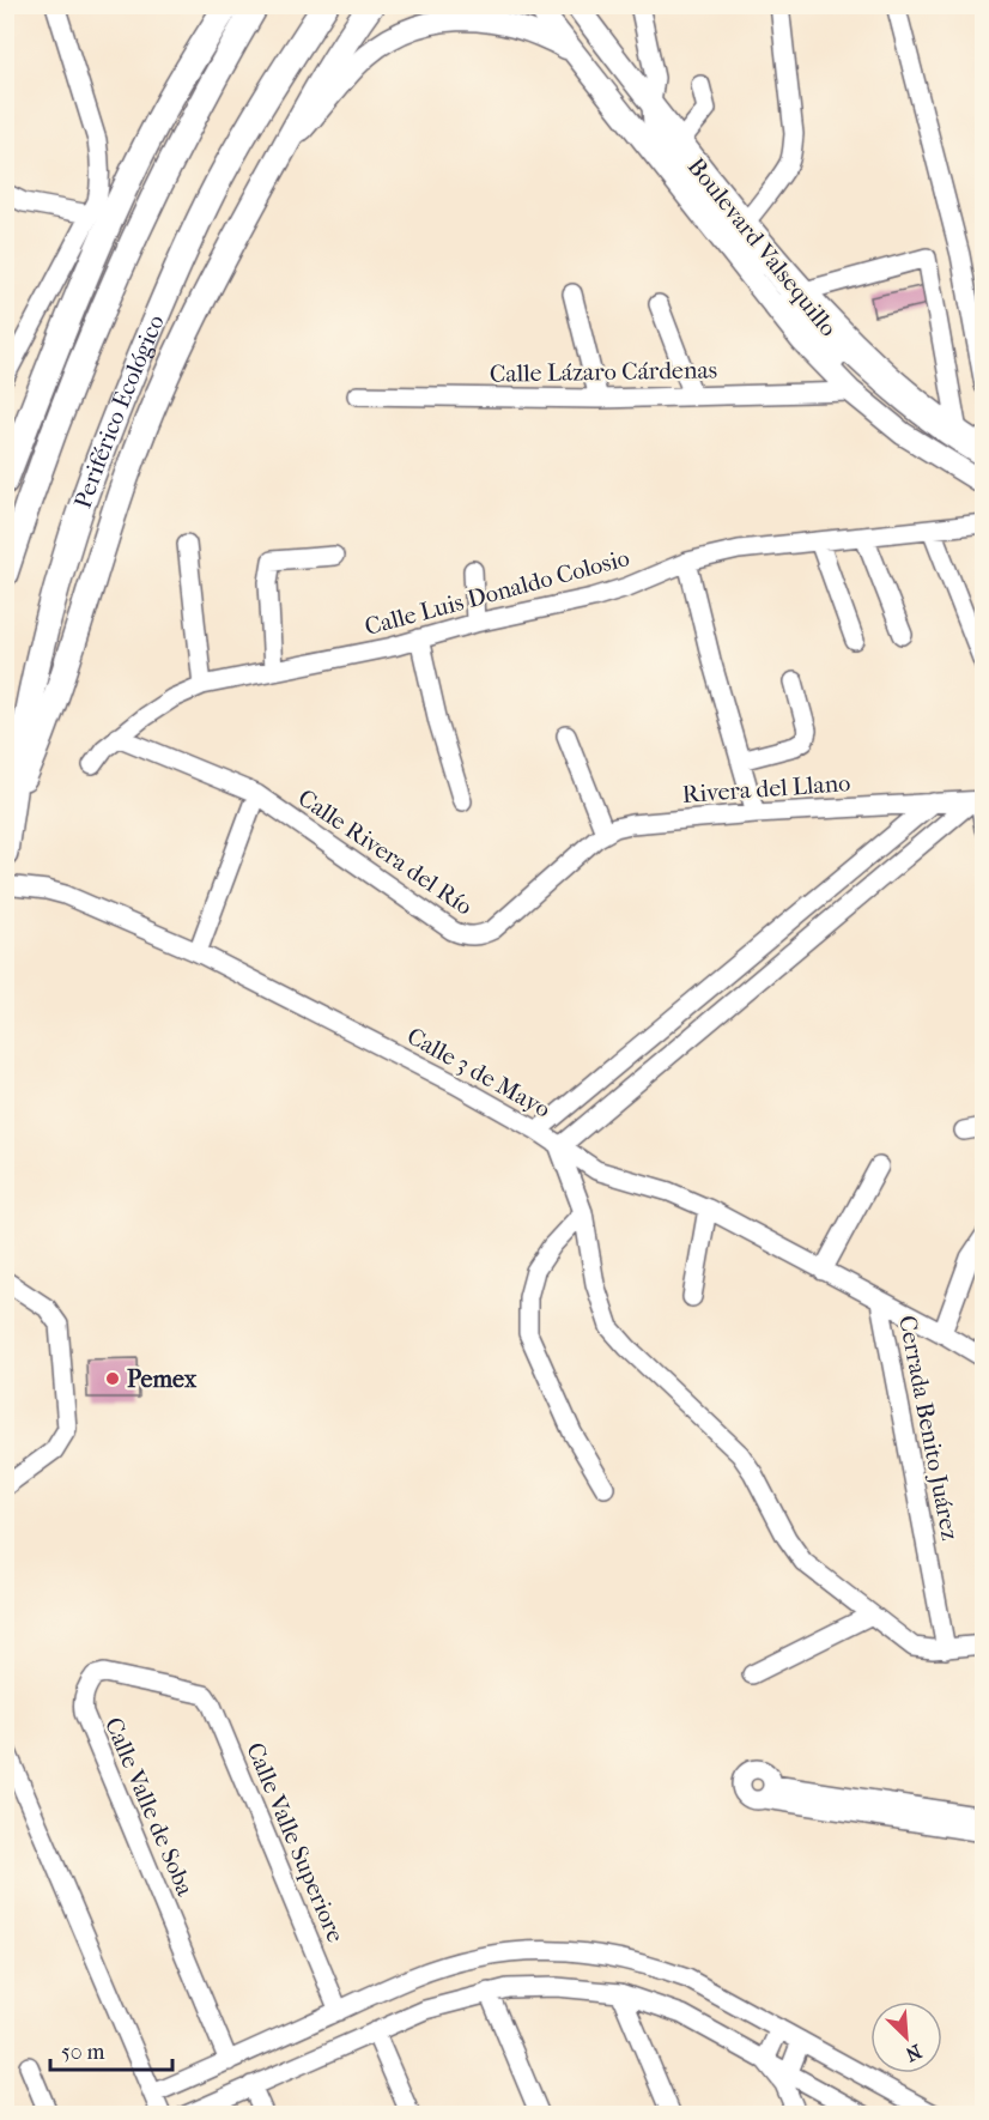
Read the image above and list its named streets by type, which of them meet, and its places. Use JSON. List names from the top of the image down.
{
  "streets": {
    "highway": ["Periférico Ecológico"],
    "main road": ["Boulevard Valsequillo"],
    "street": [
      "Calle Lázaro Cárdenas",
      "Calle Luis Donaldo Colosio",
      "Rivera del Llano",
      "Calle Rivera del Río",
      "Calle 3 de Mayo",
      "Cerrada Benito Juárez",
      "Calle Valle de Soba",
      "Calle Valle Superiore"
    ]
  },
  "crossings": [
    ["Boulevard Valsequillo", "Calle Lázaro Cárdenas"],
    ["Calle Luis Donaldo Colosio", "Calle Rivera del Río"],
    ["Rivera del Llano", "Calle Rivera del Río"],
    ["Calle 3 de Mayo", "Cerrada Benito Juárez"],
    ["Calle Valle de Soba", "Calle Valle Superiore"]
  ],
  "places": ["Pemex"],
  "scale_bar": "50 m",
  "north": "bottom right"
}
